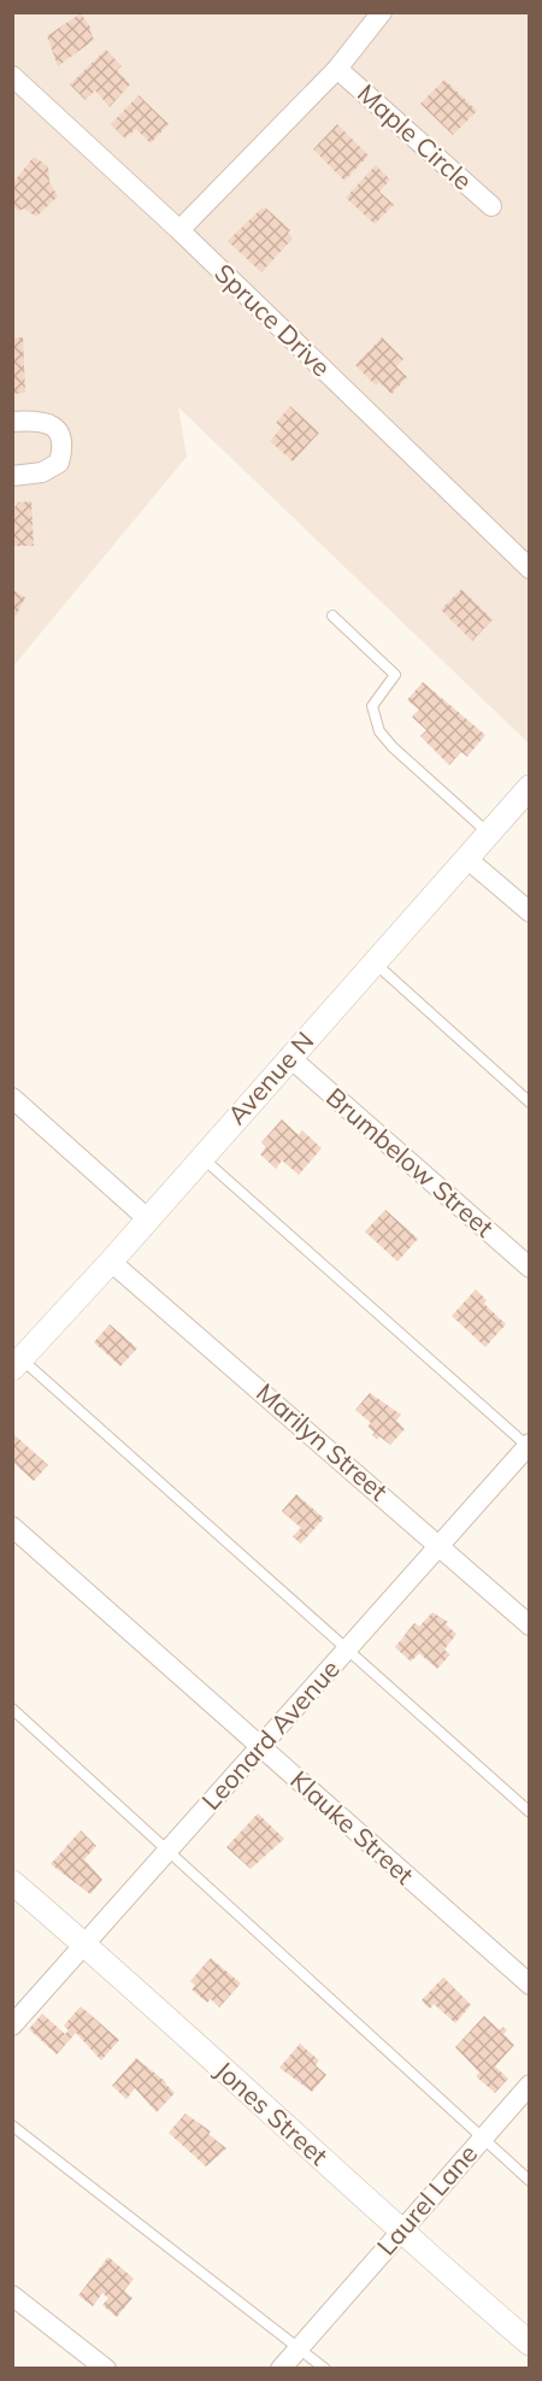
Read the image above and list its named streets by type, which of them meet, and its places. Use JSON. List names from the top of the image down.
{
  "streets": {
    "street": [
      "Maple Circle",
      "Spruce Drive",
      "Avenue N",
      "Brumbelow Street",
      "Marilyn Street",
      "Leonard Avenue",
      "Klauke Street",
      "Jones Street",
      "Laurel Lane"
    ]
  },
  "crossings": [
    ["Avenue N", "Brumbelow Street"],
    ["Avenue N", "Marilyn Street"],
    ["Marilyn Street", "Leonard Avenue"],
    ["Leonard Avenue", "Klauke Street"],
    ["Leonard Avenue", "Jones Street"],
    ["Jones Street", "Laurel Lane"]
  ]
}
